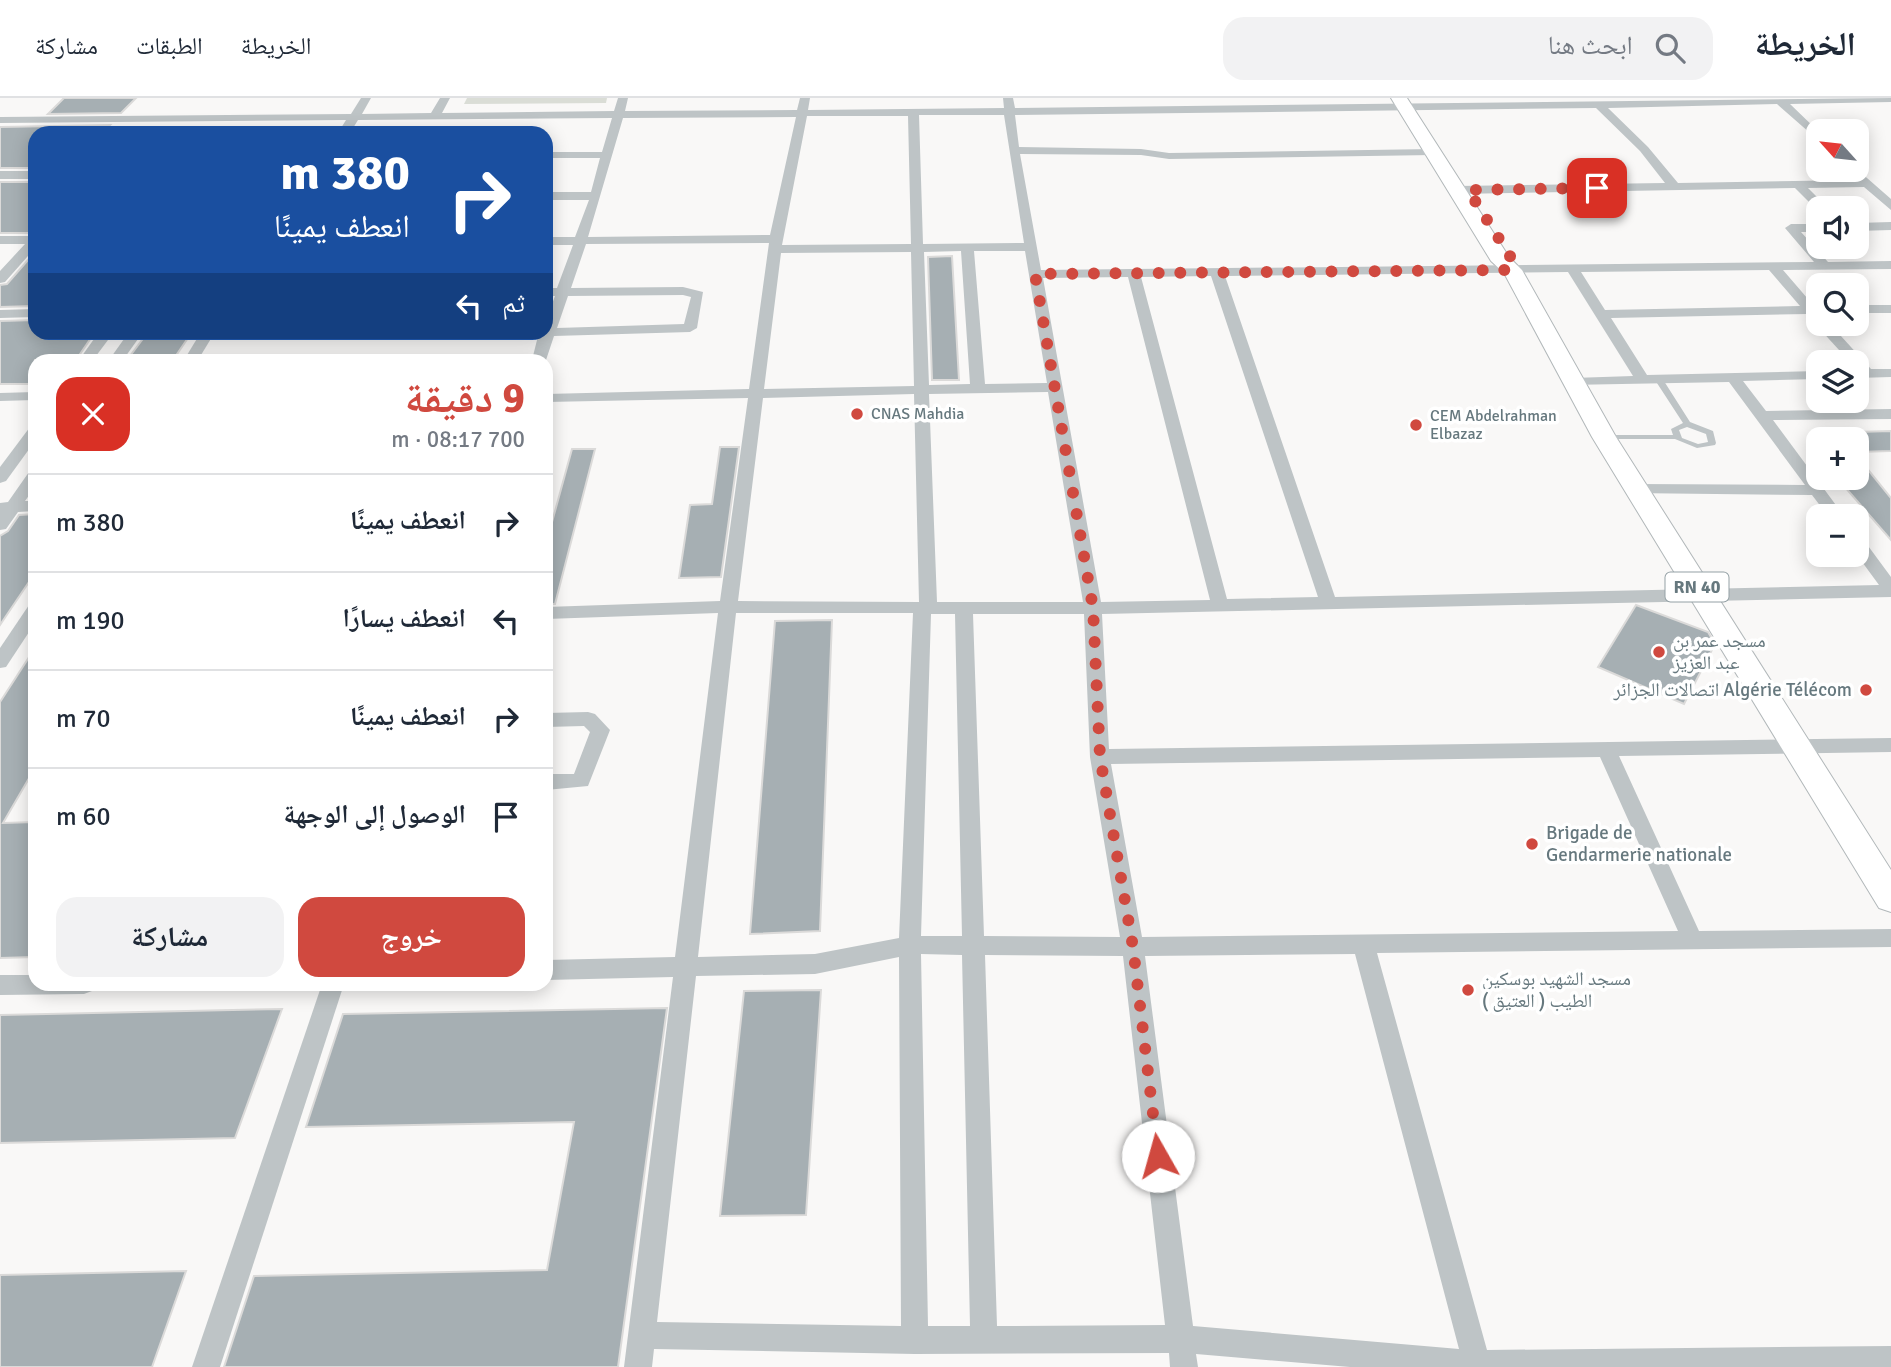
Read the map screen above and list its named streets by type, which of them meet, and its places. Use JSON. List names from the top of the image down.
{
  "streets": {
    "main road": ["RN 40"]
  },
  "places": [
    "CNAS Mahdia",
    "CEM Abdelrahman Elbazaz",
    "مسجد عمر بن عبد العزيز",
    "اتصالات الجزائر Algérie Télécom",
    "Brigade de Gendarmerie nationale",
    "مسجد الشهيد بوسكين الطيب ( العتيق )"
  ],
  "north": "top left",
  "page": {
    "header": "الخريطة",
    "search": "ابحث هنا",
    "nav": ["الخريطة", "الطبقات", "مشاركة"],
    "map_buttons": ["+", "−"],
    "turn": ["380 m", "انعطف يمينًا"],
    "then": "ثم",
    "heading": ["9 دقيقة", "700 m · 08:17"],
    "list": [
      {
        "name": "انعطف يمينًا",
        "value": "380 m"
      },
      {
        "name": "انعطف يسارًا",
        "value": "190 m"
      },
      {
        "name": "انعطف يمينًا",
        "value": "70 m"
      },
      {
        "name": "الوصول إلى الوجهة",
        "value": "60 m"
      }
    ],
    "buttons": ["خروج", "مشاركة"]
  }
}
